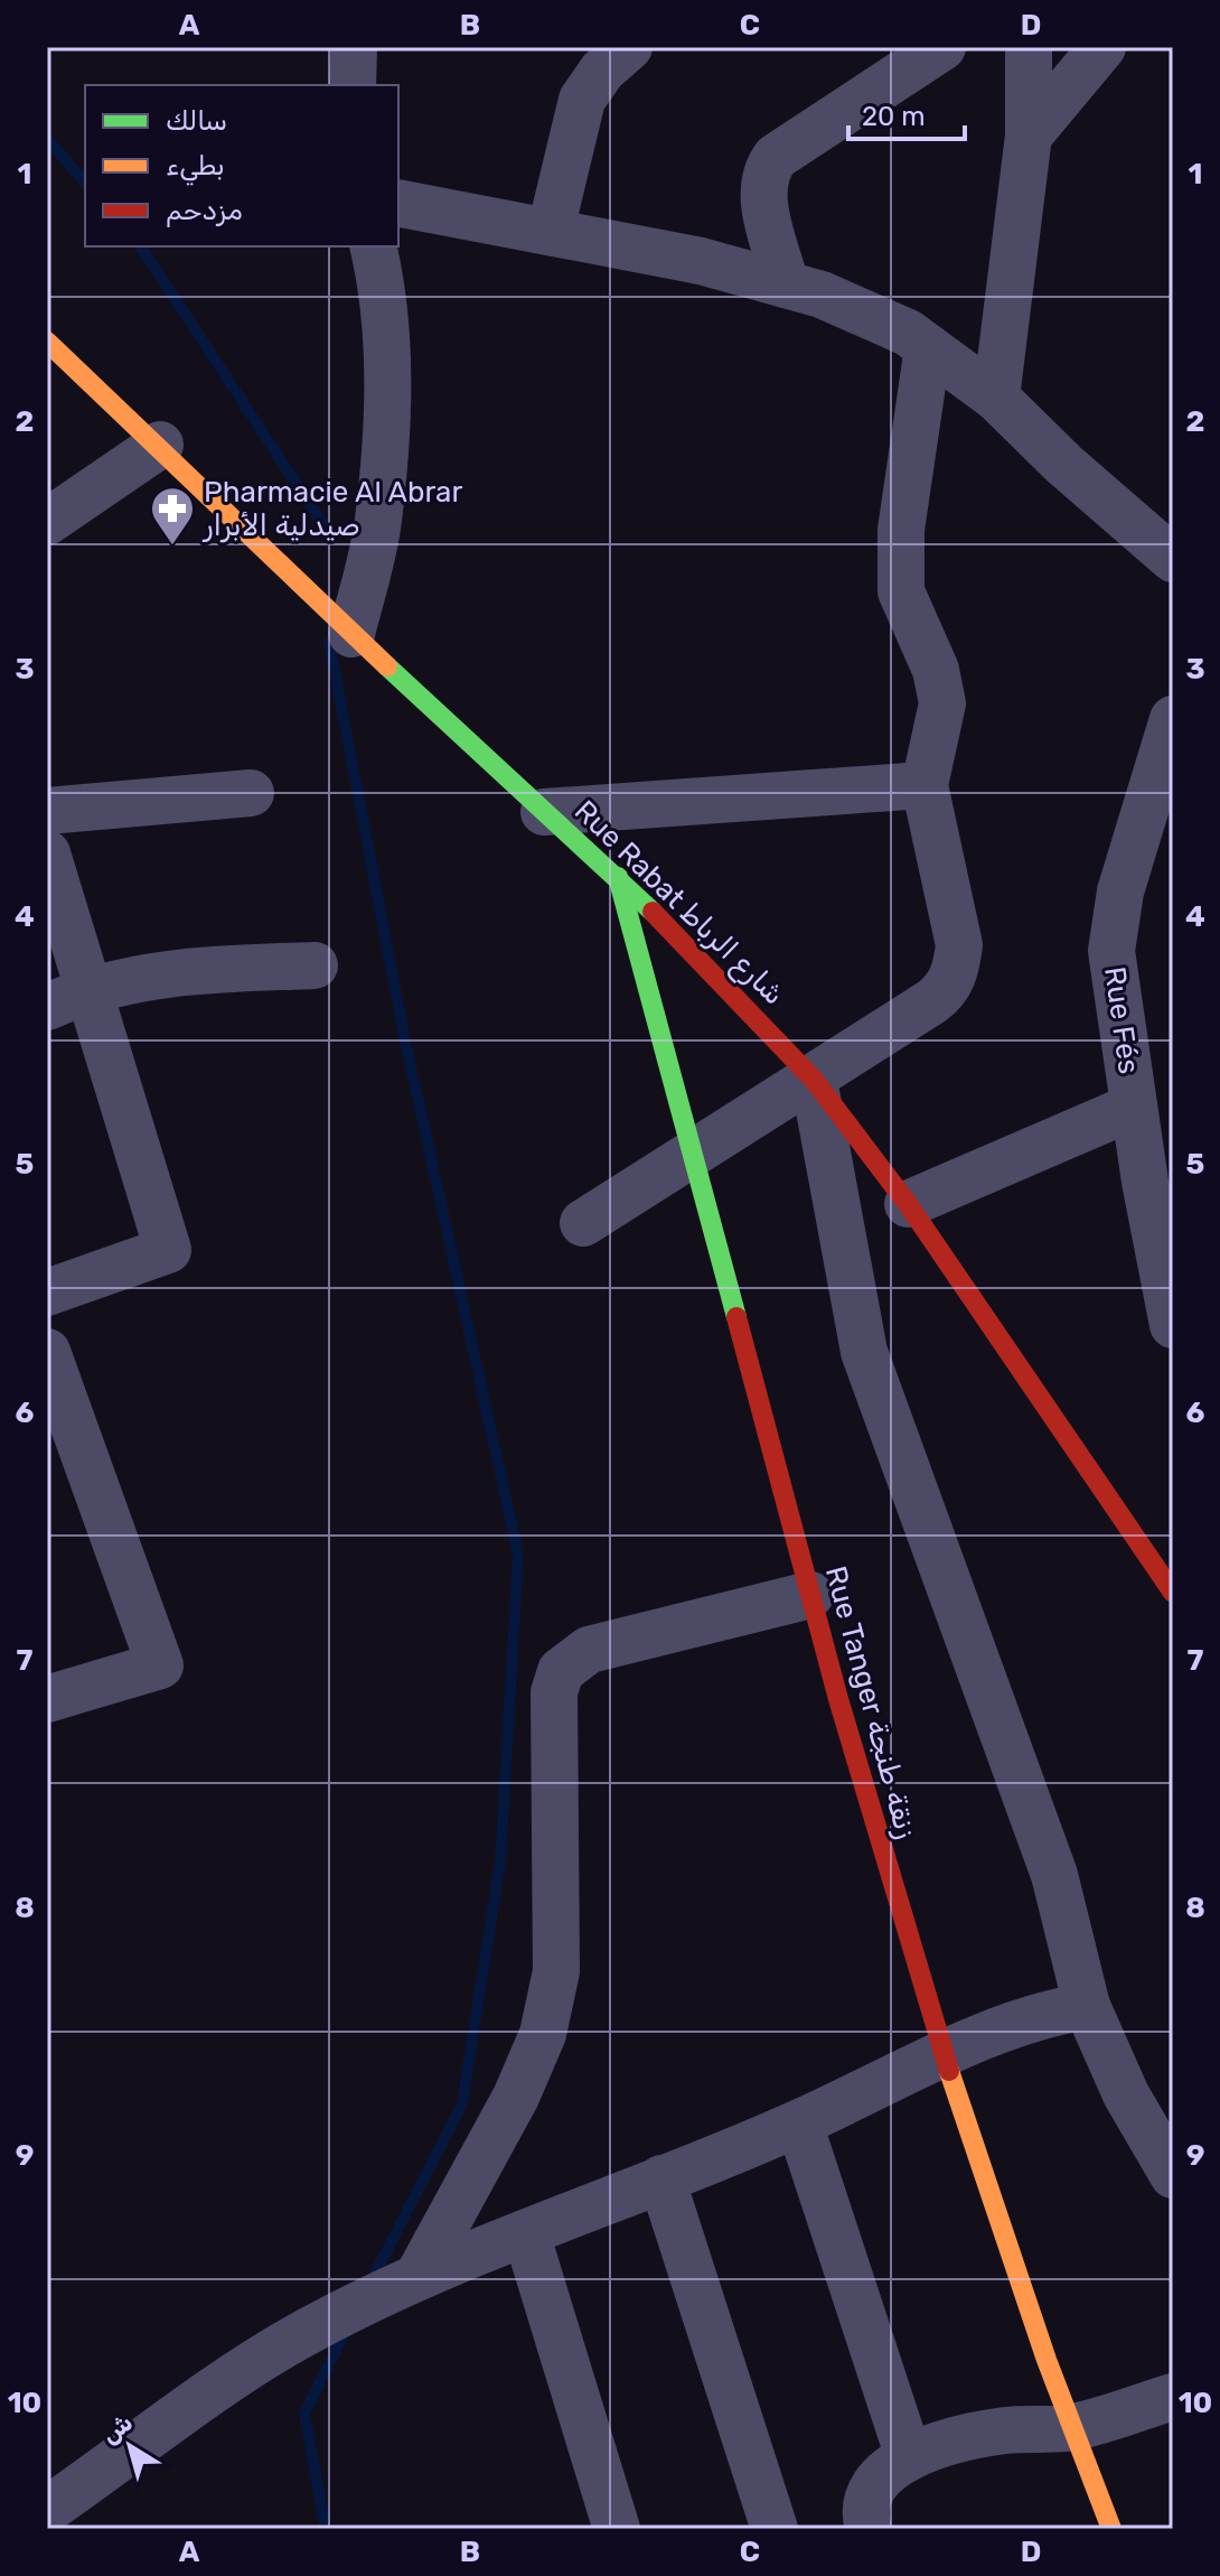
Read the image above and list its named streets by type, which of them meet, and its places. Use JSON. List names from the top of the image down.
{
  "streets": {
    "street": ["Rue Rabat شارع الرباط", "Rue Fés", "Rue Tanger زنقة طنجة"]
  },
  "crossings": [
    ["Rue Rabat شارع الرباط", "Rue Tanger زنقة طنجة"]
  ],
  "places": {
    "pharmacy": ["Pharmacie Al Abrar صيدلية الأبرار"]
  },
  "legend": ["سالك", "بطيء", "مزدحم"],
  "scale_bar": "20 m",
  "north": "top left",
  "grid": {
    "columns": [
      "A",
      "B",
      "C",
      "D"
    ],
    "rows": [
      "1",
      "2",
      "3",
      "4",
      "5",
      "6",
      "7",
      "8",
      "9",
      "10"
    ]
  }
}
